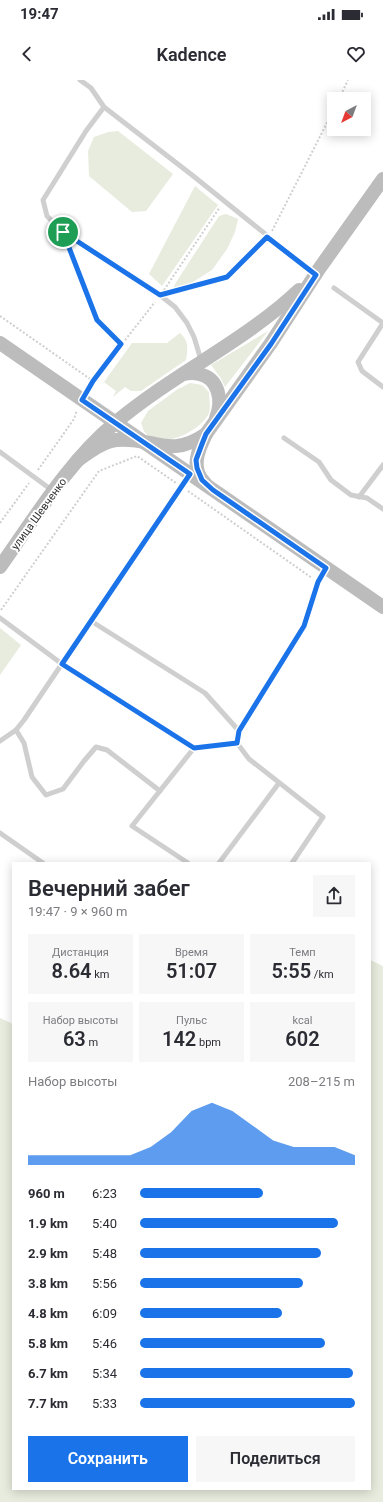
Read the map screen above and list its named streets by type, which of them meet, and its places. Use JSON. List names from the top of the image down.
{
  "streets": {
    "street": ["улица Шевченко"]
  },
  "north": "bottom left",
  "page": {
    "status": "19:47",
    "header": "Kadence",
    "heading": ["Вечерний забег", "19:47 · 9 × 960 m"],
    "stats": [
      ["Дистанция", "8.64 km"],
      ["Время", "51:07"],
      ["Темп", "5:55 /km"],
      ["Набор высоты", "63 m"],
      ["Пульс", "142 bpm"],
      ["kcal", "602"]
    ],
    "chart": ["Набор высоты", "208–215 m"],
    "list": [
      {
        "name": "960 m",
        "note": "6:23"
      },
      {
        "name": "1.9 km",
        "note": "5:40"
      },
      {
        "name": "2.9 km",
        "note": "5:48"
      },
      {
        "name": "3.8 km",
        "note": "5:56"
      },
      {
        "name": "4.8 km",
        "note": "6:09"
      },
      {
        "name": "5.8 km",
        "note": "5:46"
      },
      {
        "name": "6.7 km",
        "note": "5:34"
      },
      {
        "name": "7.7 km",
        "note": "5:33"
      }
    ],
    "buttons": ["Сохранить", "Поделиться"]
  }
}
